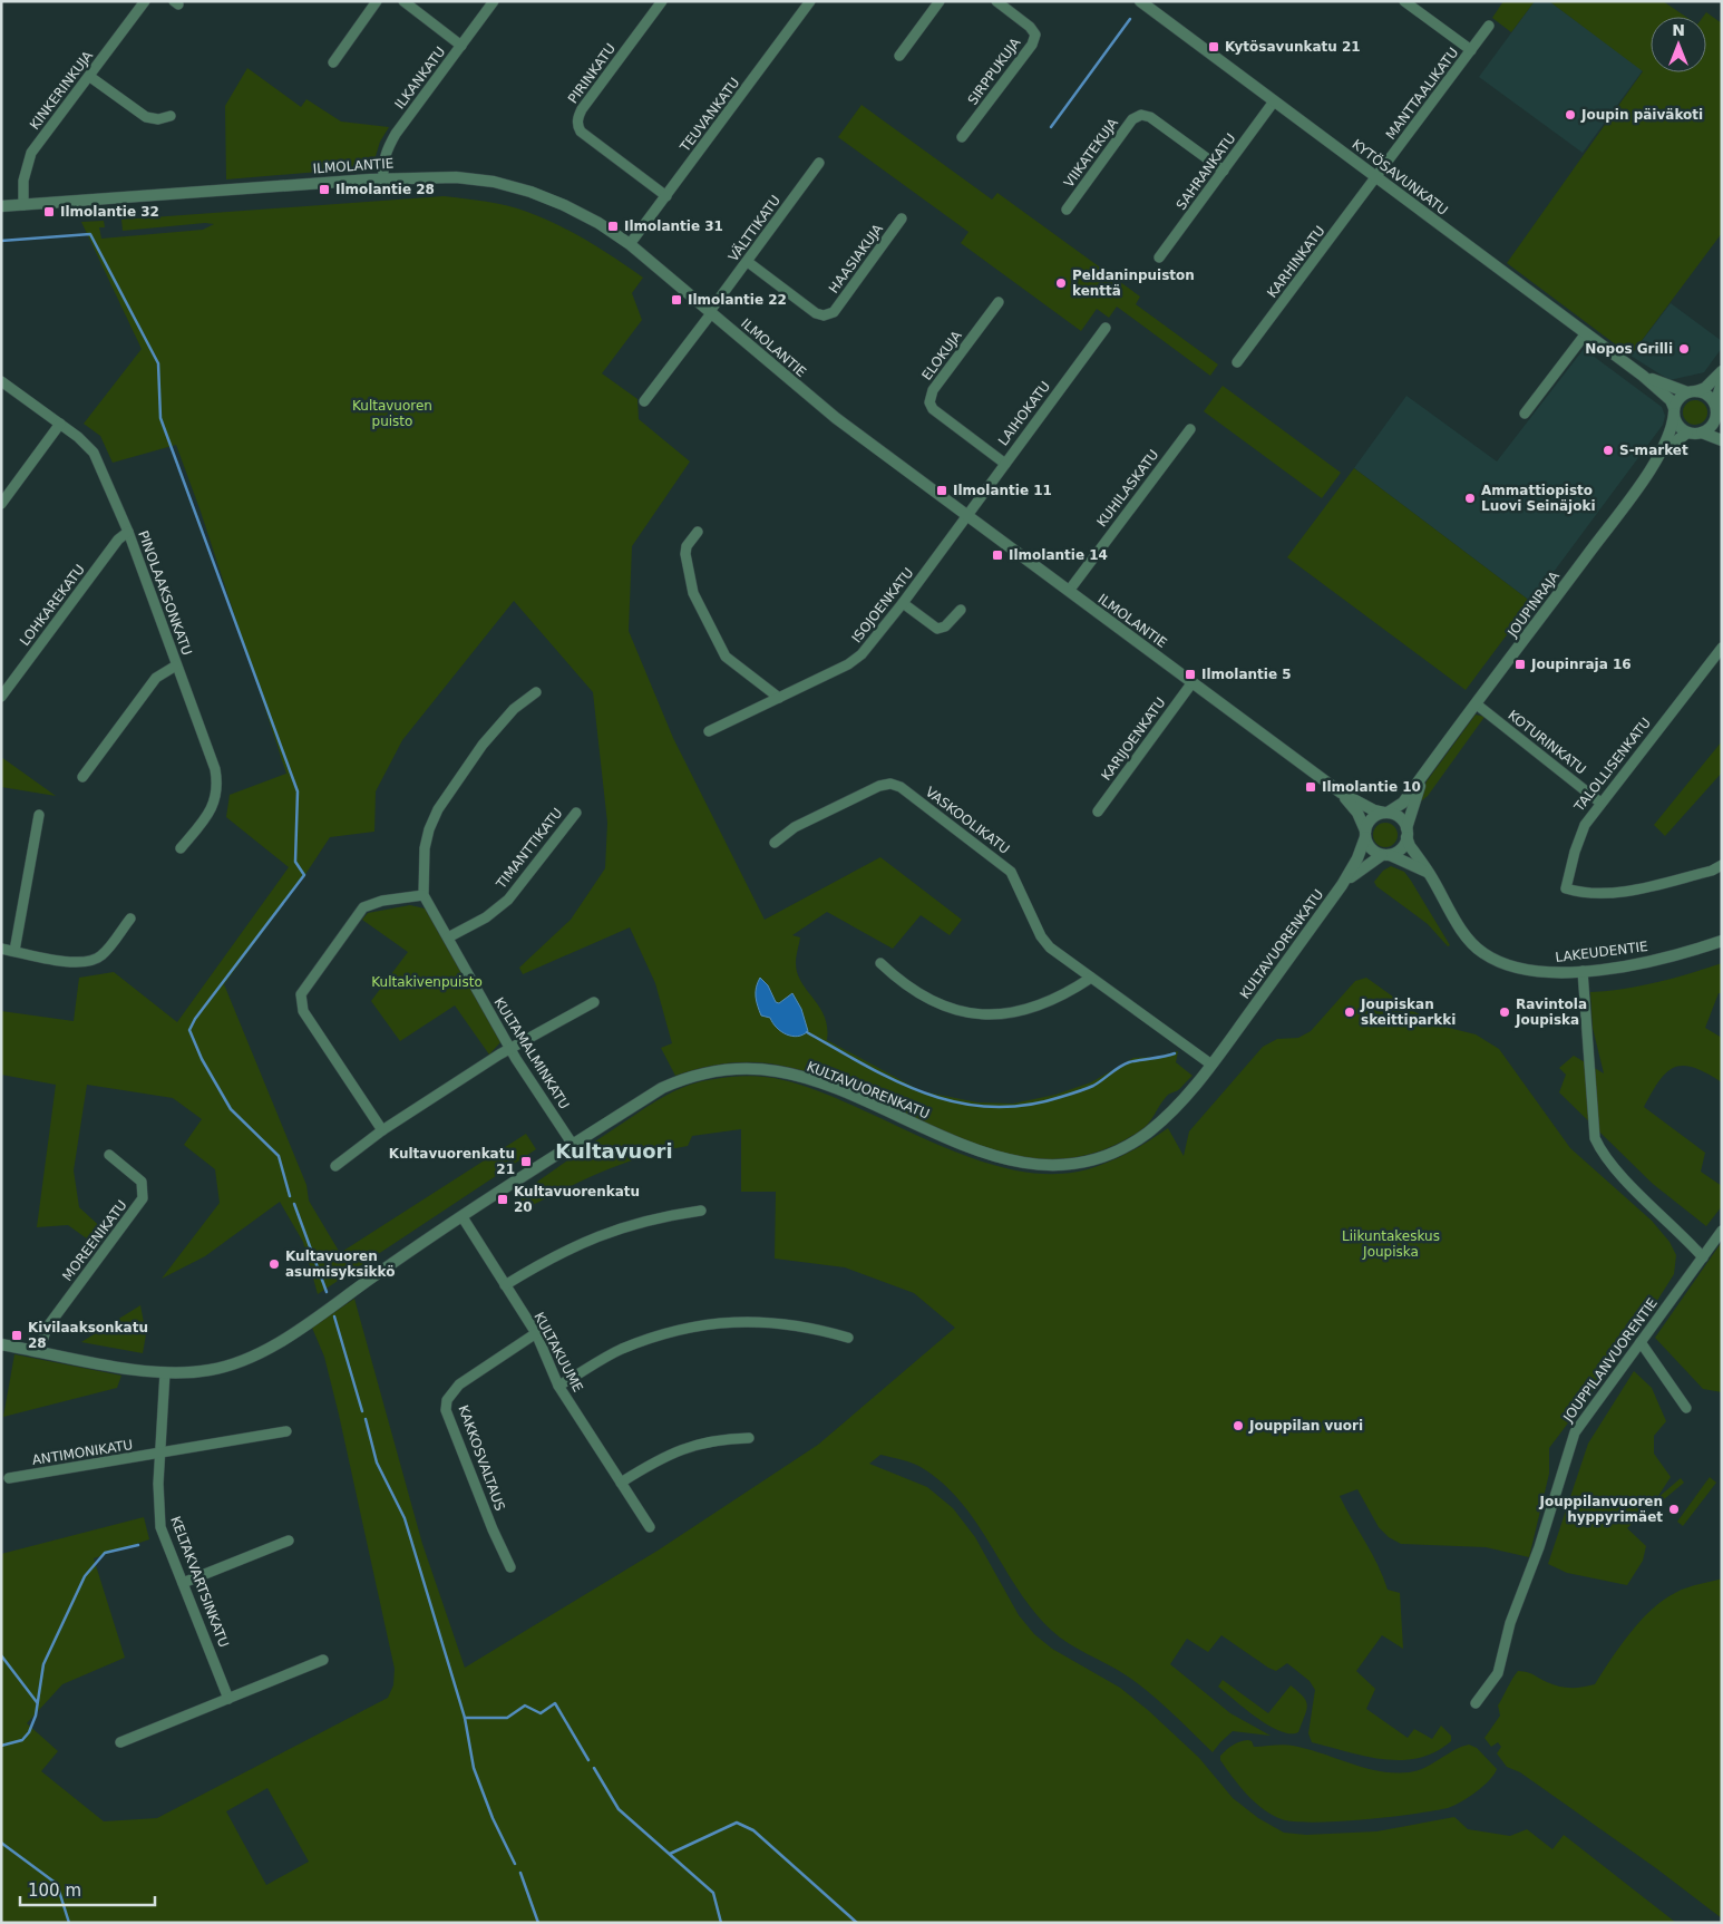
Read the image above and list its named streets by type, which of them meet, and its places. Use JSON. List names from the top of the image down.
{
  "streets": {
    "street": [
      "SIRPPUKUJA",
      "PIRINKATU",
      "ILKANKATU",
      "KINKERINKUJA",
      "MANTTAALIKATU",
      "TEUVANKATU",
      "VIIKATEKUJA",
      "ILMOLANTIE",
      "SAHRANKATU",
      "KYTÖSAVUNKATU",
      "VÄLTTIKATU",
      "HAASIAKUJA",
      "KARHINKATU",
      "ELOKUJA",
      "LAIHOKATU",
      "KUHILASKATU",
      "PINOLAAKSONKATU",
      "JOUPINRAJA",
      "LOHKAREKATU",
      "ISOJOENKATU",
      "KARIJOENKATU",
      "KOTURINKATU",
      "TALOLLISENKATU",
      "VASKOOLIKATU",
      "TIMANTTIKATU",
      "KULTAVUORENKATU",
      "LAKEUDENTIE",
      "KULTAMALMINKATU",
      "MOREENIKATU",
      "KULTAKUUME",
      "JOUPPILANVUORENTIE",
      "ANTIMONIKATU",
      "KAKKOSVALTAUS",
      "KELTAKVARTSINKATU"
    ]
  },
  "crossings": [
    ["PIRINKATU", "TEUVANKATU"],
    ["ILKANKATU", "ILMOLANTIE"],
    ["KINKERINKUJA", "ILMOLANTIE"],
    ["MANTTAALIKATU", "KYTÖSAVUNKATU"],
    ["MANTTAALIKATU", "KARHINKATU"],
    ["TEUVANKATU", "ILMOLANTIE"],
    ["VIIKATEKUJA", "SAHRANKATU"],
    ["ILMOLANTIE", "VÄLTTIKATU"],
    ["ILMOLANTIE", "LAIHOKATU"],
    ["ILMOLANTIE", "KUHILASKATU"],
    ["ILMOLANTIE", "JOUPINRAJA"],
    ["ILMOLANTIE", "ISOJOENKATU"],
    ["ILMOLANTIE", "KARIJOENKATU"],
    ["ILMOLANTIE", "KULTAVUORENKATU"],
    ["ILMOLANTIE", "LAKEUDENTIE"],
    ["SAHRANKATU", "KYTÖSAVUNKATU"],
    ["KYTÖSAVUNKATU", "KARHINKATU"],
    ["KYTÖSAVUNKATU", "JOUPINRAJA"],
    ["VÄLTTIKATU", "HAASIAKUJA"],
    ["ELOKUJA", "LAIHOKATU"],
    ["LAIHOKATU", "ISOJOENKATU"],
    ["PINOLAAKSONKATU", "LOHKAREKATU"],
    ["JOUPINRAJA", "KOTURINKATU"],
    ["JOUPINRAJA", "KULTAVUORENKATU"],
    ["JOUPINRAJA", "LAKEUDENTIE"],
    ["KOTURINKATU", "TALOLLISENKATU"],
    ["VASKOOLIKATU", "KULTAVUORENKATU"],
    ["TIMANTTIKATU", "KULTAMALMINKATU"],
    ["KULTAVUORENKATU", "LAKEUDENTIE"],
    ["KULTAVUORENKATU", "KULTAMALMINKATU"],
    ["KULTAVUORENKATU", "MOREENIKATU"],
    ["KULTAVUORENKATU", "KULTAKUUME"],
    ["KULTAVUORENKATU", "KELTAKVARTSINKATU"],
    ["KULTAKUUME", "KAKKOSVALTAUS"],
    ["ANTIMONIKATU", "KELTAKVARTSINKATU"]
  ],
  "districts": ["Kultavuori"],
  "parks": ["Kultavuoren puisto", "Kultakivenpuisto", "Liikuntakeskus Joupiska"],
  "places": {
    "transit": [
      "Kytösavunkatu 21",
      "Ilmolantie 28",
      "Ilmolantie 32",
      "Ilmolantie 31",
      "Ilmolantie 22",
      "Ilmolantie 11",
      "Ilmolantie 14",
      "Joupinraja 16",
      "Ilmolantie 5",
      "Ilmolantie 10",
      "Kultavuorenkatu 21",
      "Kultavuorenkatu 20",
      "Kivilaaksonkatu 28"
    ],
    "other": [
      "Joupin päiväkoti",
      "Peldaninpuiston kenttä",
      "Nopos Grilli",
      "S-market",
      "Ammattiopisto Luovi Seinäjoki",
      "Joupiskan skeittiparkki",
      "Ravintola Joupiska",
      "Kultavuoren asumisyksikkö",
      "Jouppilan vuori",
      "Jouppilanvuoren hyppyrimäet"
    ]
  },
  "scale_bar": "100 m",
  "north": "top"
}
